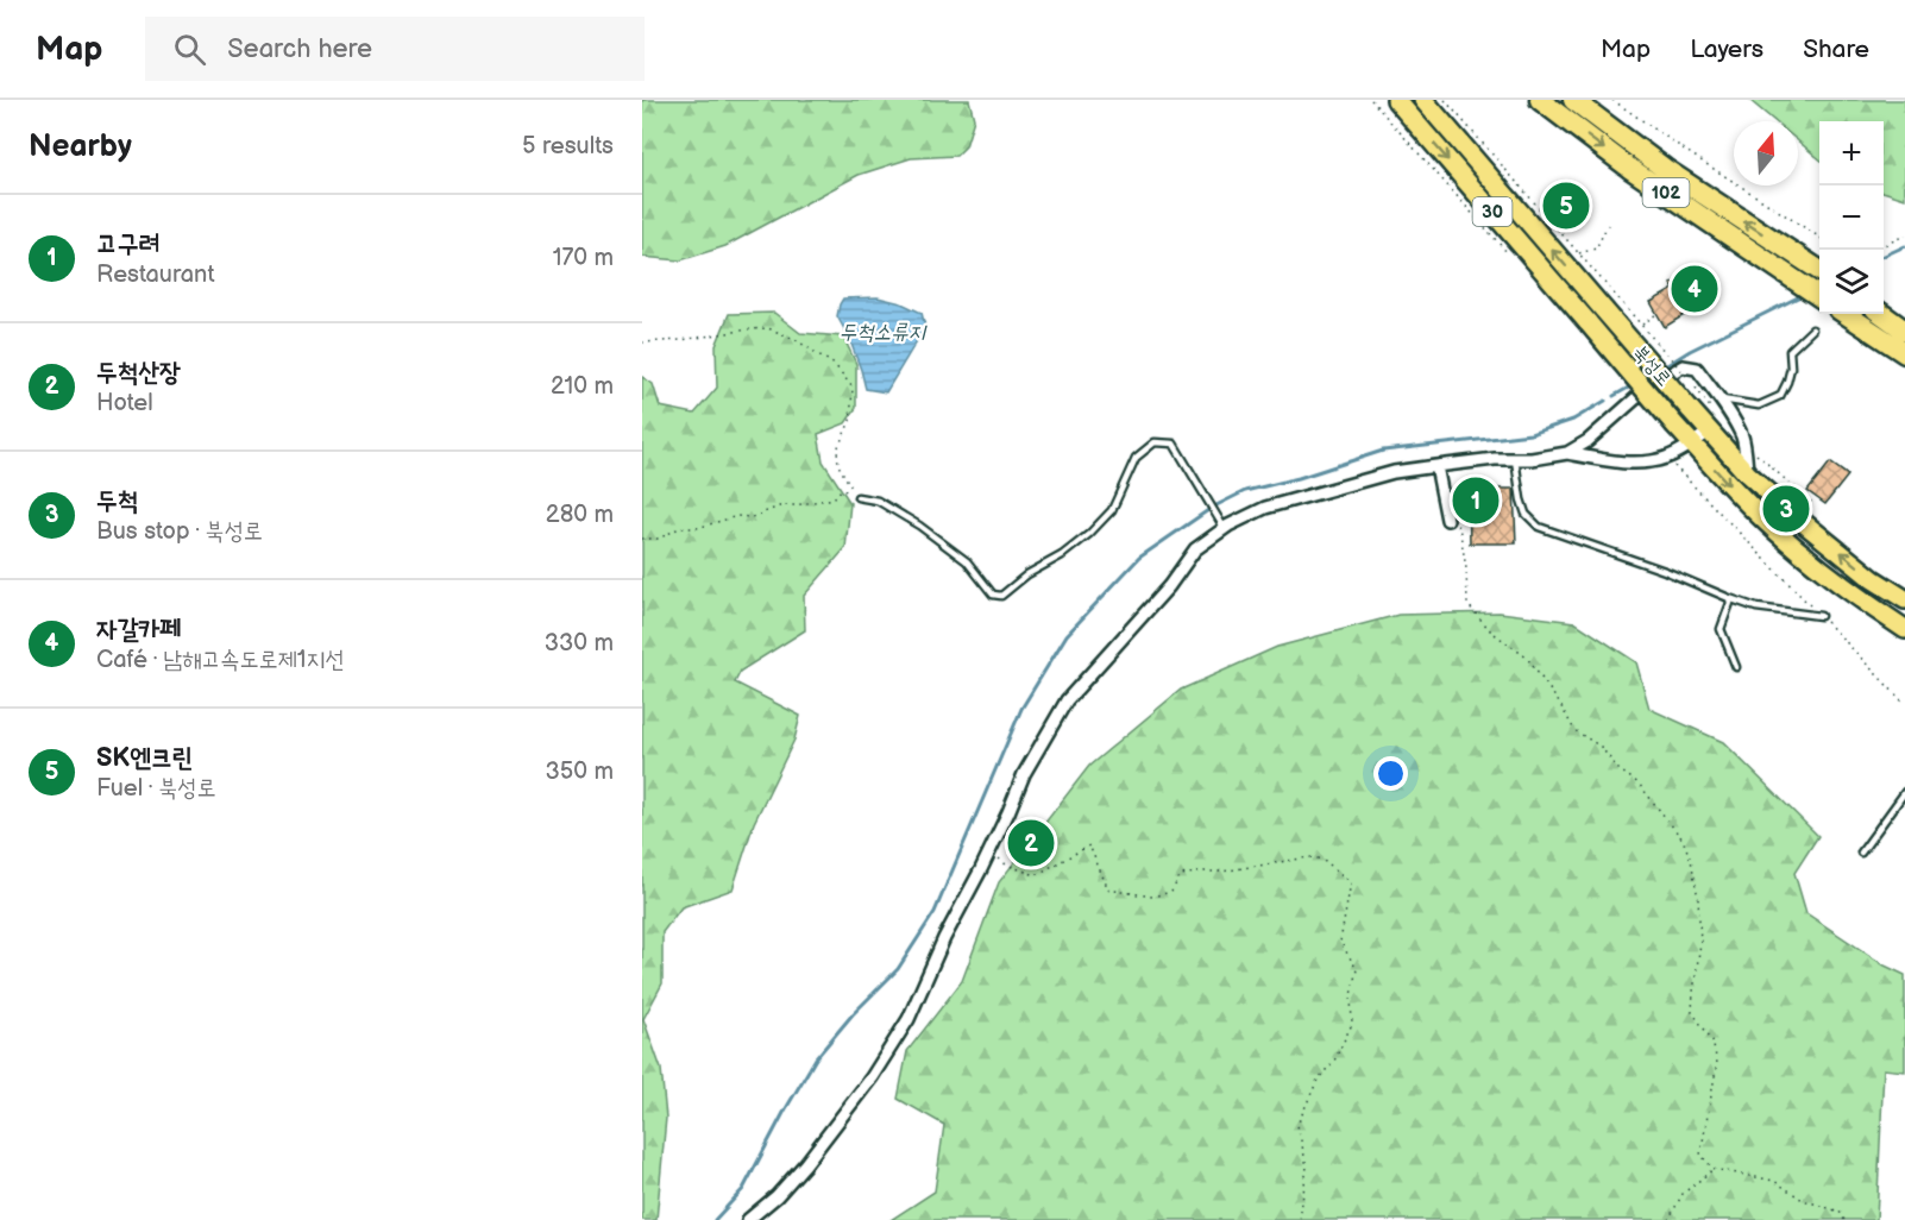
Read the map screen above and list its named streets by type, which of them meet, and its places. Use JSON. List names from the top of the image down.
{
  "streets": {
    "highway": ["102"],
    "main road": ["30", "북성로"]
  },
  "water": ["두척소류지"],
  "north": "top",
  "page": {
    "header": "Map",
    "search": "Search here",
    "nav": ["Map", "Layers", "Share"],
    "heading": ["Nearby", "5 results"],
    "map_buttons": ["+", "−"],
    "pins": [
      "5",
      "4",
      "1",
      "3",
      "2"
    ],
    "list": [
      {
        "mark": "1",
        "name": "고구려",
        "note": "Restaurant",
        "value": "170 m"
      },
      {
        "mark": "2",
        "name": "두척산장",
        "note": "Hotel",
        "value": "210 m"
      },
      {
        "mark": "3",
        "name": "두척",
        "note": "Bus stop · 북성로",
        "value": "280 m"
      },
      {
        "mark": "4",
        "name": "자갈카페",
        "note": "Café · 남해고속도로제1지선",
        "value": "330 m"
      },
      {
        "mark": "5",
        "name": "SK엔크린",
        "note": "Fuel · 북성로",
        "value": "350 m"
      }
    ]
  }
}
